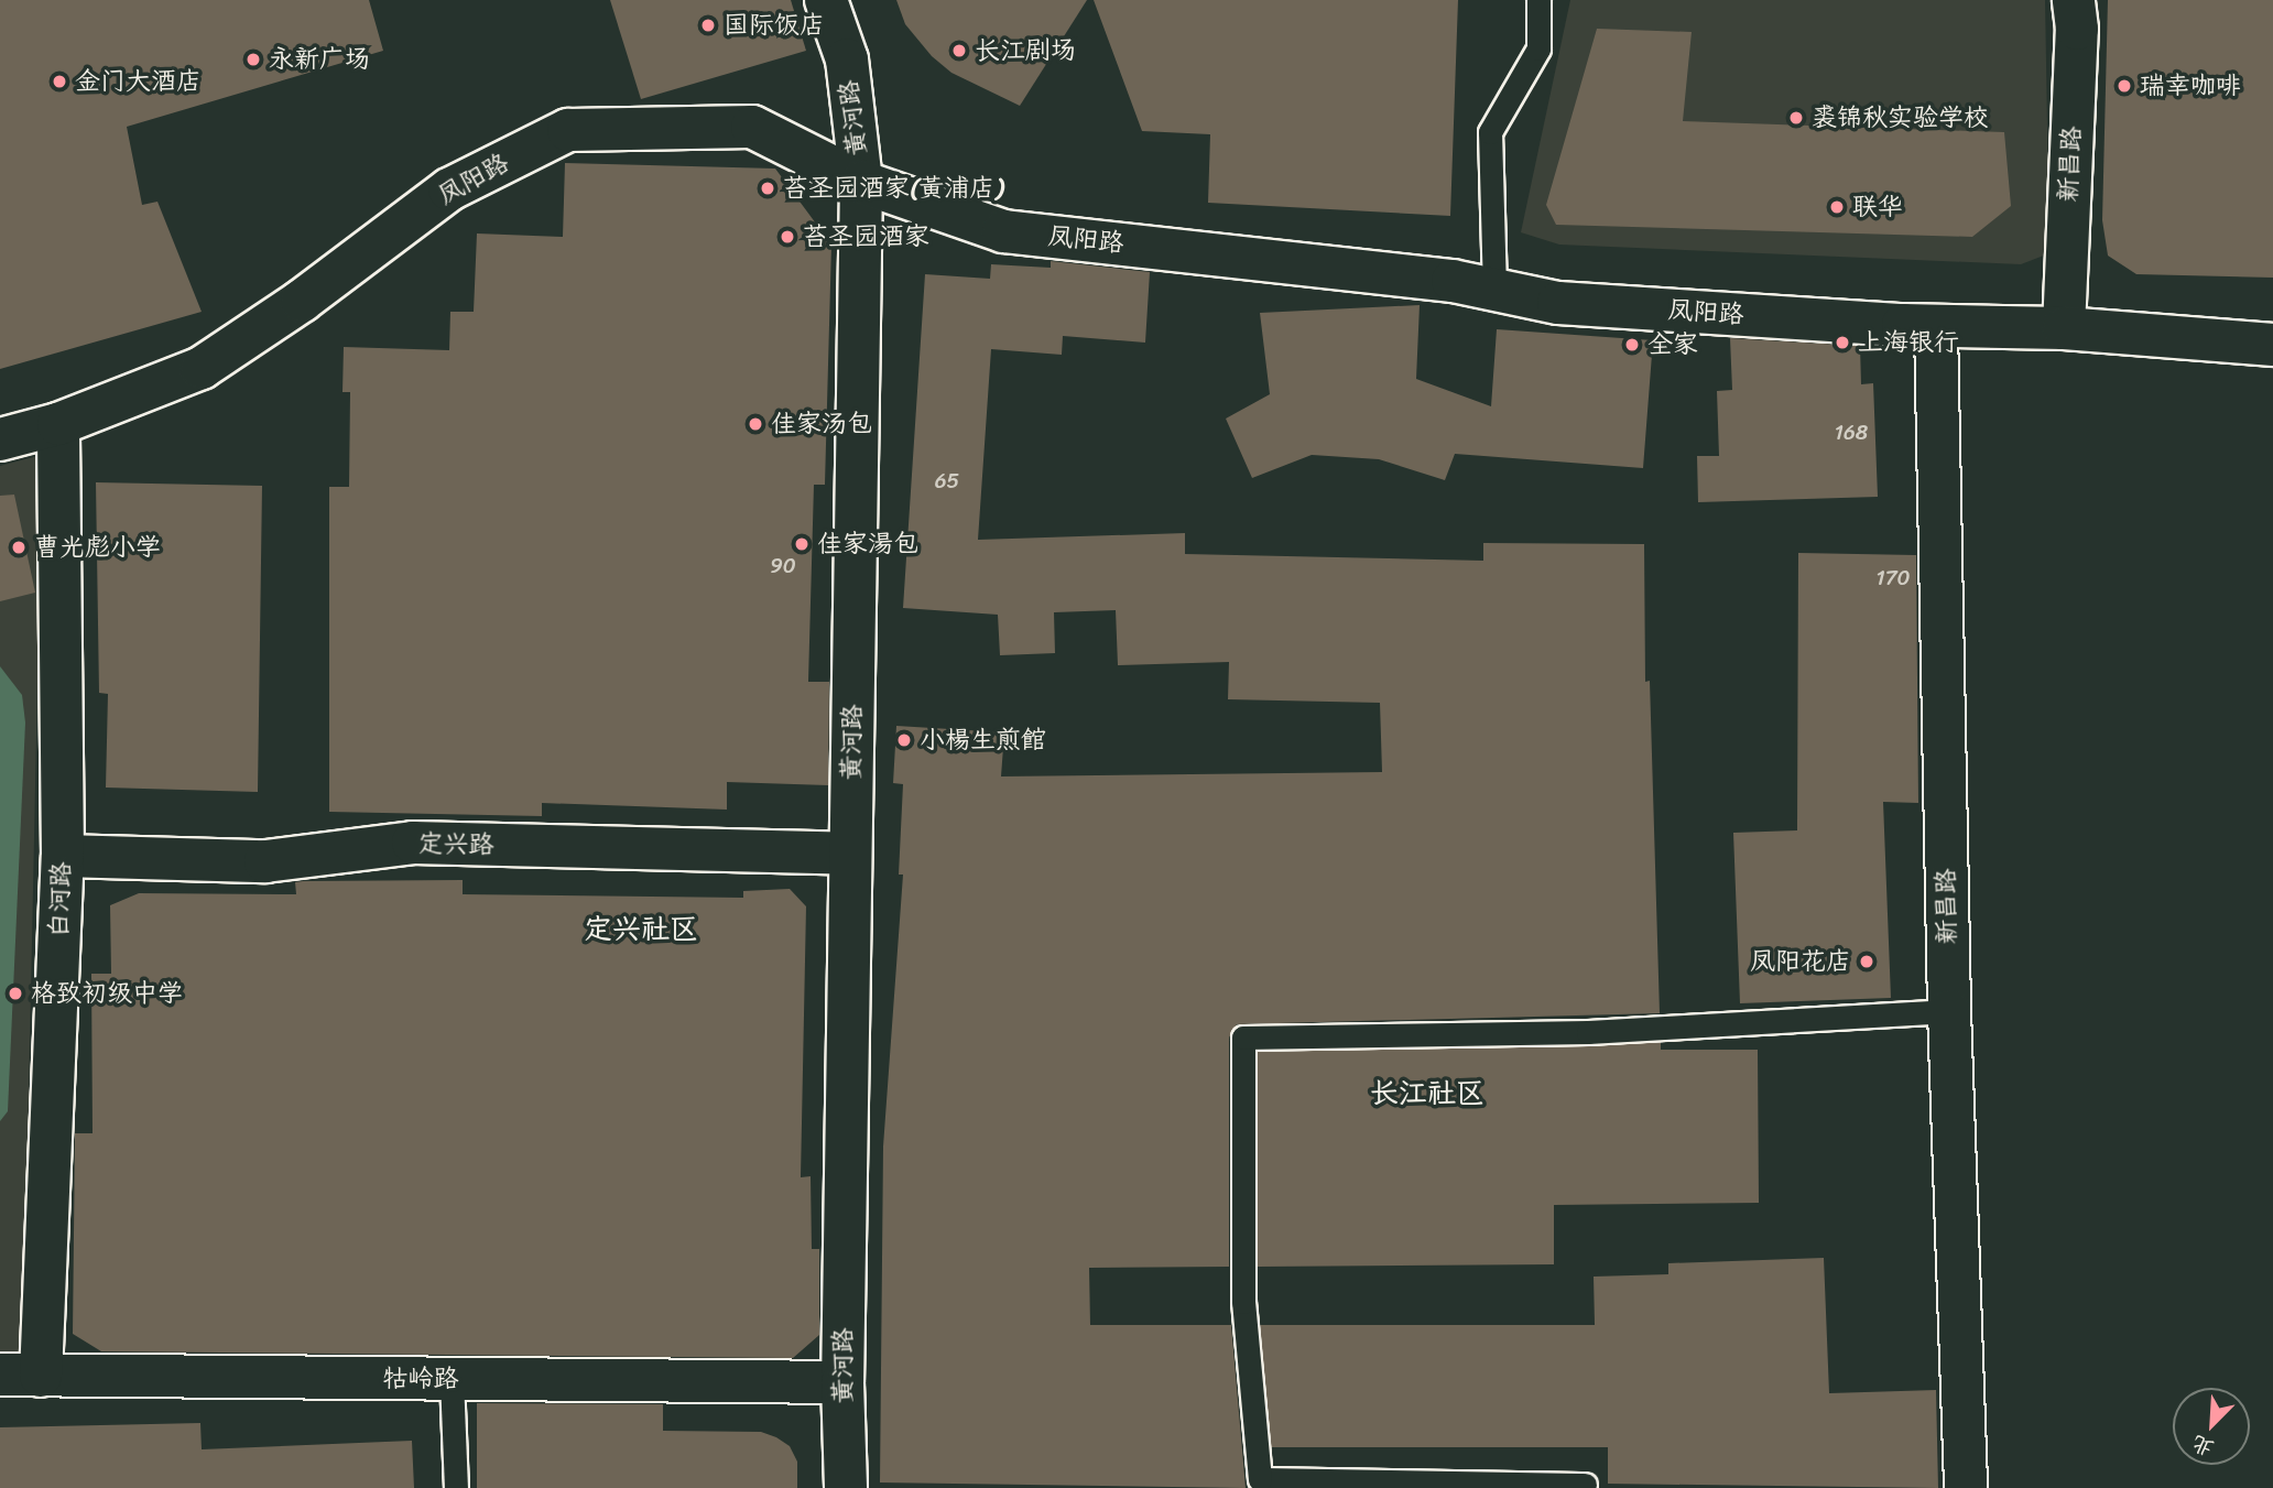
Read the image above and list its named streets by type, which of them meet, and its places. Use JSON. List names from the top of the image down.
{
  "streets": {
    "street": [
      "黄河路",
      "新昌路",
      "凤阳路",
      "定兴路",
      "白河路",
      "牯岭路"
    ]
  },
  "crossings": [
    ["黄河路", "凤阳路"],
    ["黄河路", "定兴路"],
    ["黄河路", "牯岭路"],
    ["新昌路", "凤阳路"],
    ["凤阳路", "白河路"],
    ["定兴路", "白河路"],
    ["白河路", "牯岭路"]
  ],
  "districts": ["定兴社区", "长江社区"],
  "places": [
    "国际饭店",
    "长江剧场",
    "永新广场",
    "金门大酒店",
    "瑞幸咖啡",
    "裘锦秋实验学校",
    "苔圣园酒家(黄浦店)",
    "联华",
    "苔圣园酒家",
    "上海银行",
    "全家",
    "佳家汤包",
    "佳家湯包",
    "曹光彪小学",
    "小楊生煎館",
    "凤阳花店",
    "格致初级中学"
  ],
  "house_numbers": [
    "168",
    "65",
    "90",
    "170"
  ],
  "north": "bottom left"
}
